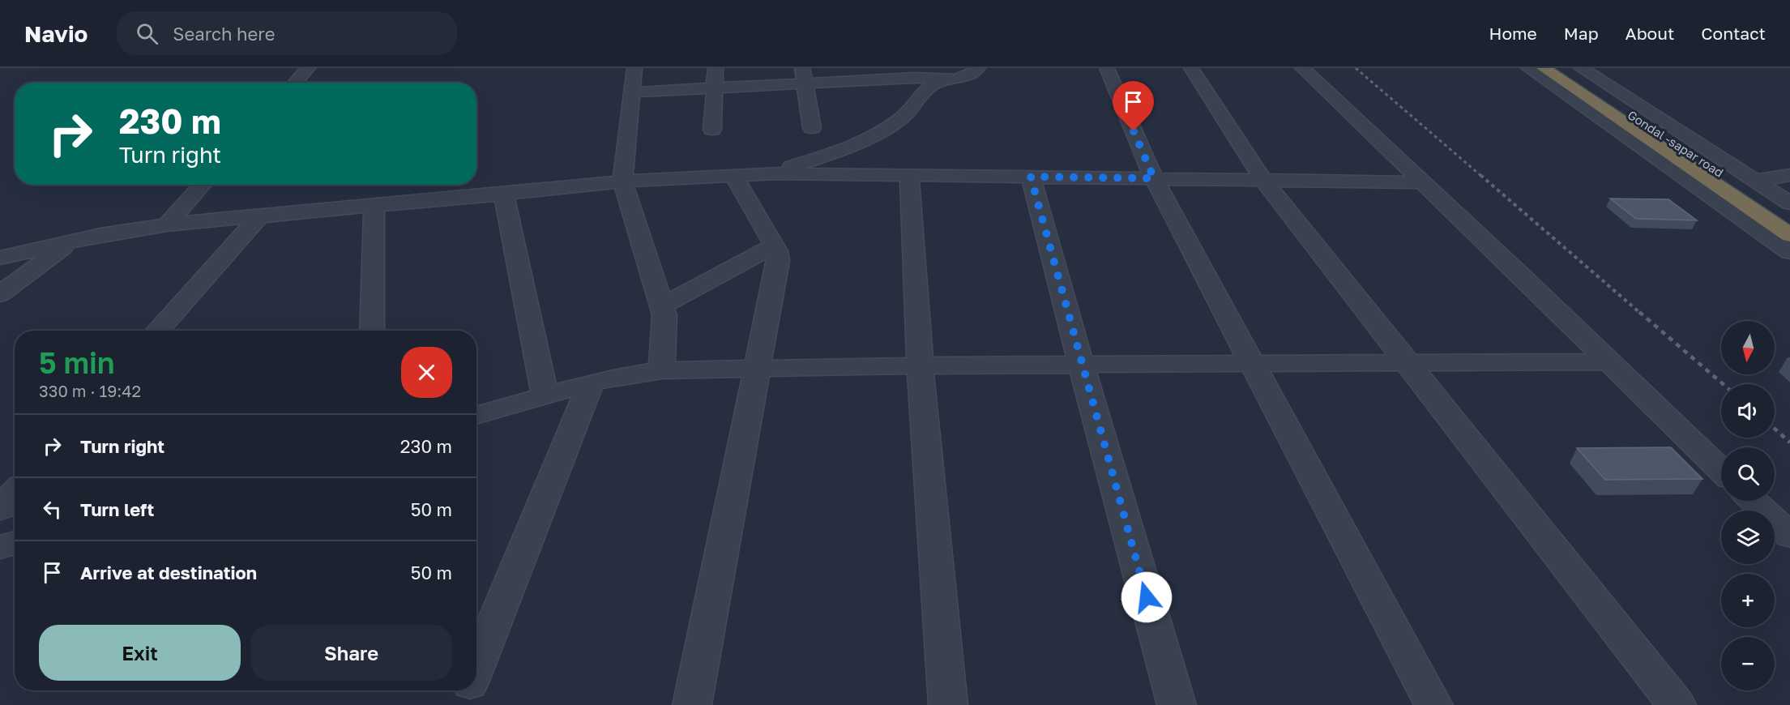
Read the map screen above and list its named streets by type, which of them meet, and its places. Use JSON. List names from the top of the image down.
{
  "streets": {
    "highway": ["Gondal -sapar road"]
  },
  "north": "bottom",
  "page": {
    "header": "Navio",
    "search": "Search here",
    "nav": [
      "Home",
      "Map",
      "About",
      "Contact"
    ],
    "turn": ["230 m", "Turn right"],
    "map_buttons": ["+", "−"],
    "heading": ["5 min", "330 m · 19:42"],
    "list": [
      {
        "name": "Turn right",
        "value": "230 m"
      },
      {
        "name": "Turn left",
        "value": "50 m"
      },
      {
        "name": "Arrive at destination",
        "value": "50 m"
      }
    ],
    "buttons": ["Exit", "Share"]
  }
}
